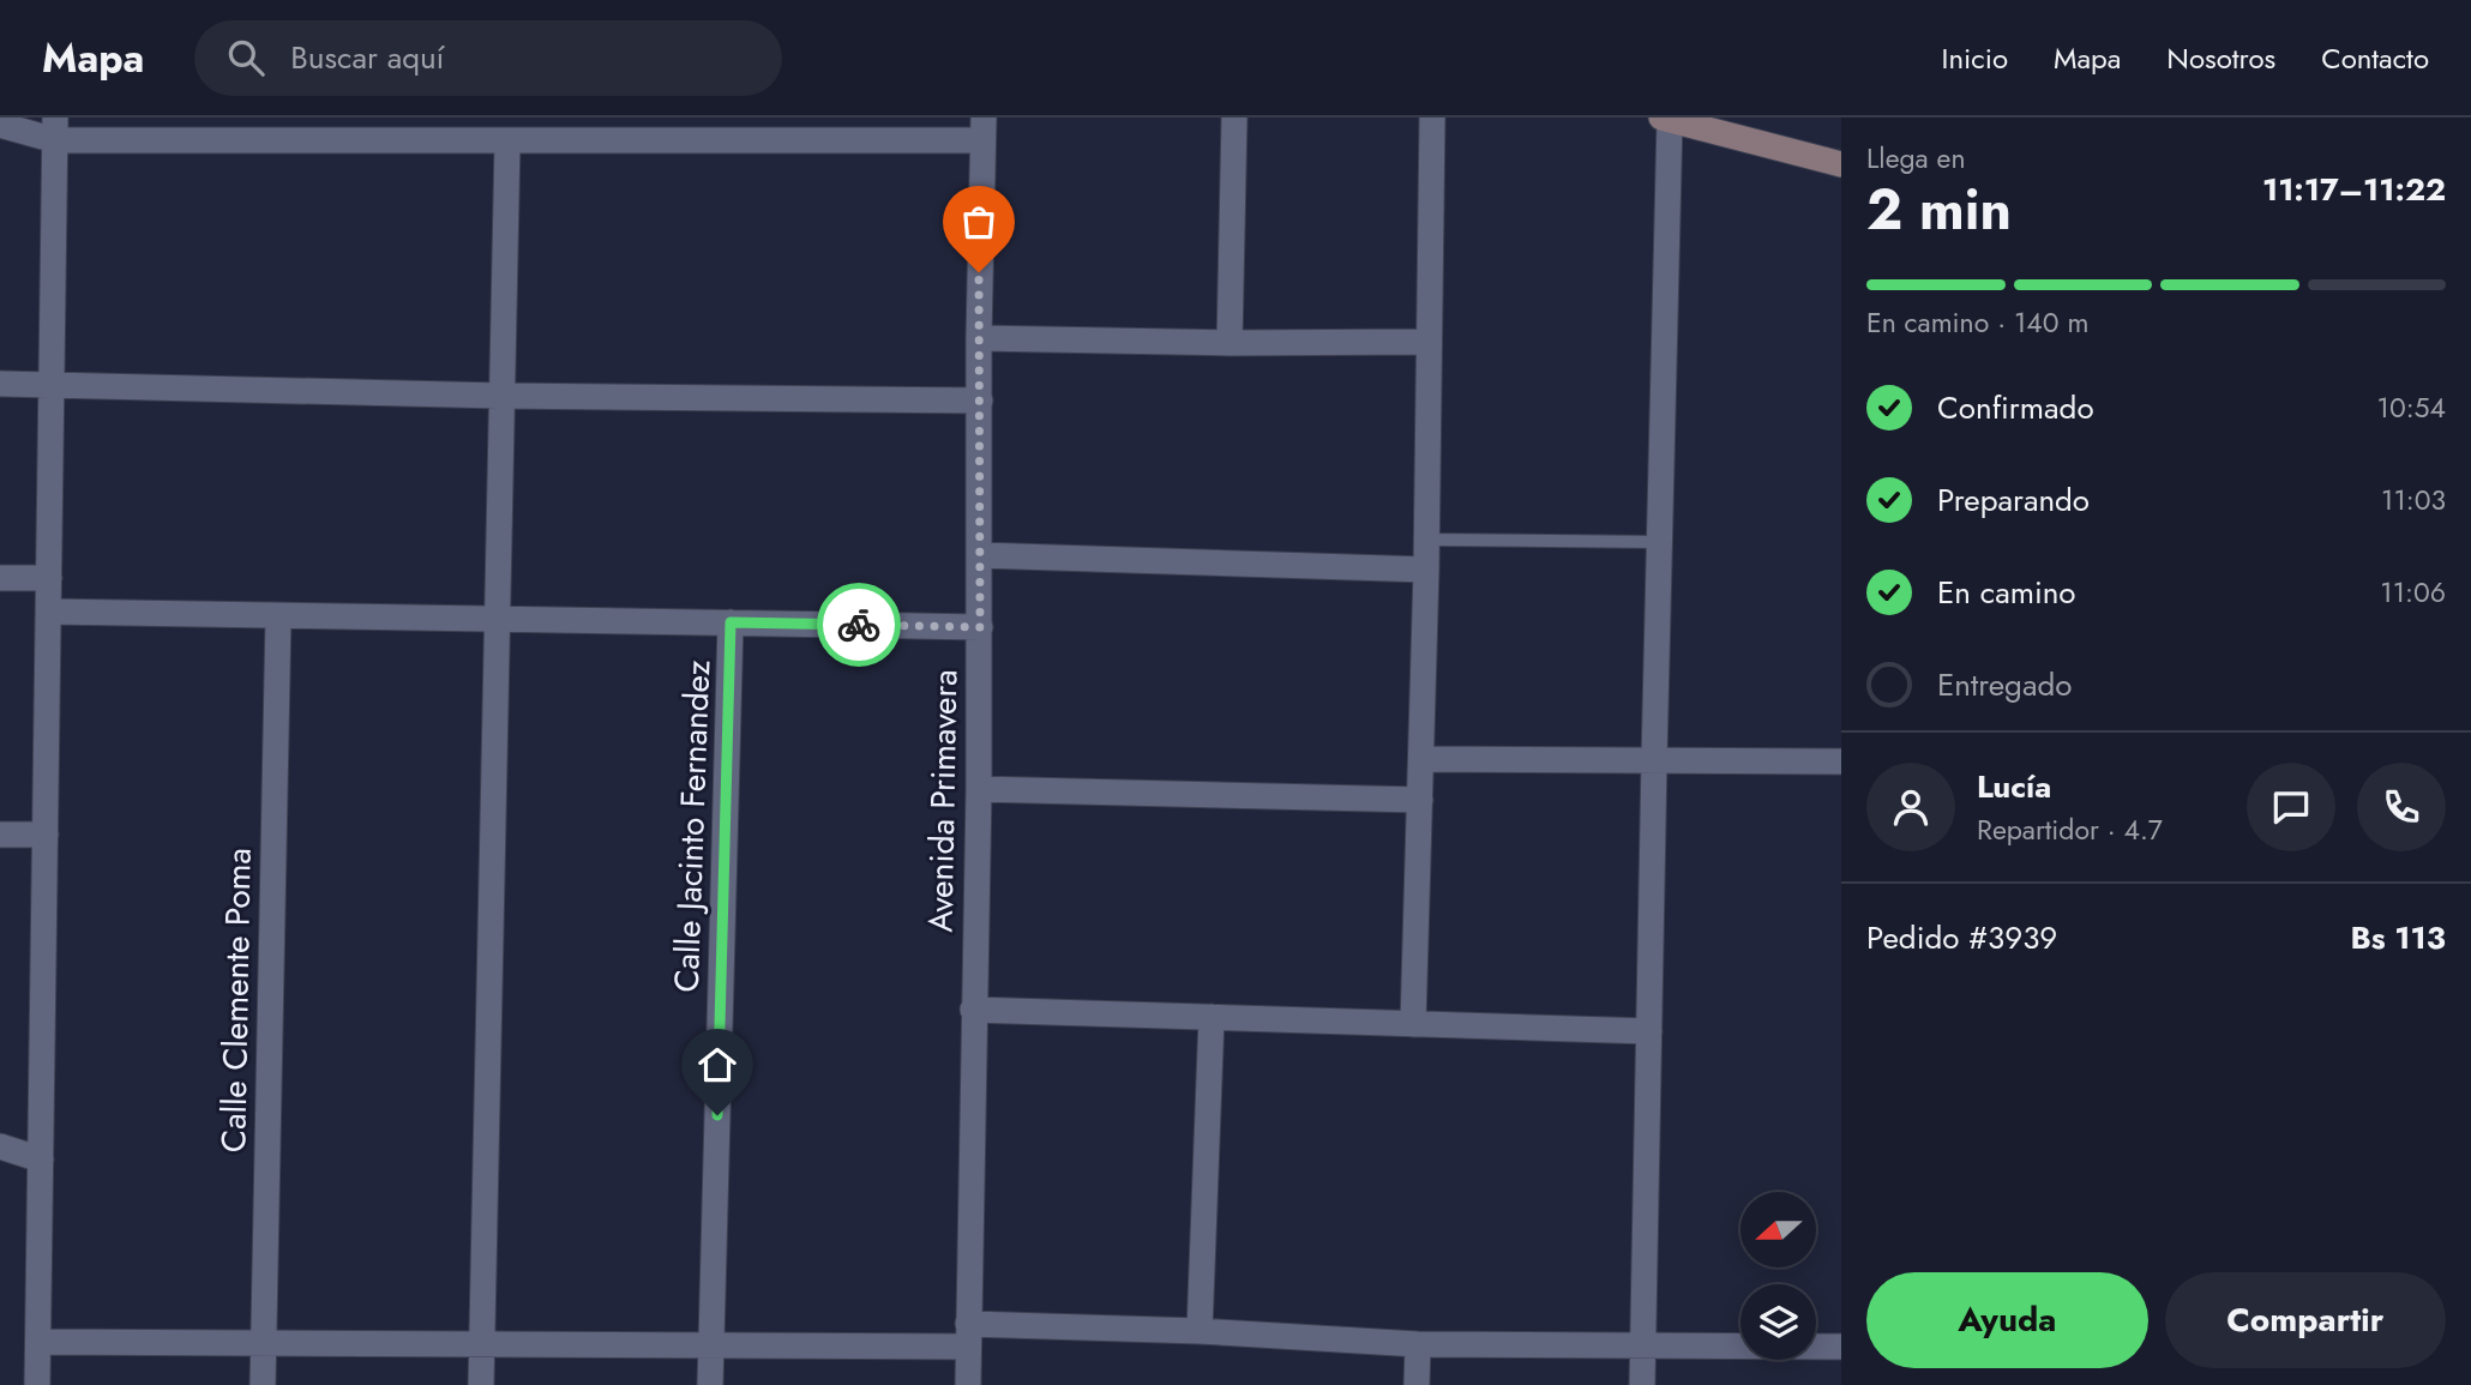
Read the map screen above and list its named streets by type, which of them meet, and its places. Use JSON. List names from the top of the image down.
{
  "streets": {
    "street": ["Avenida Primavera", "Calle Jacinto Fernandez", "Calle Clemente Poma"]
  },
  "north": "left",
  "page": {
    "header": "Mapa",
    "search": "Buscar aquí",
    "nav": [
      "Inicio",
      "Mapa",
      "Nosotros",
      "Contacto"
    ],
    "heading": ["2 min", "Llega en", "11:17–11:22"],
    "panel": [
      "Lucía",
      "Repartidor · 4.7",
      "Pedido #3939",
      "Bs 113"
    ],
    "bar": "En camino · 140 m",
    "list": [
      ["Confirmado", "10:54"],
      ["Preparando", "11:03"],
      ["En camino", "11:06"],
      "Entregado"
    ],
    "buttons": ["Ayuda", "Compartir"]
  }
}
